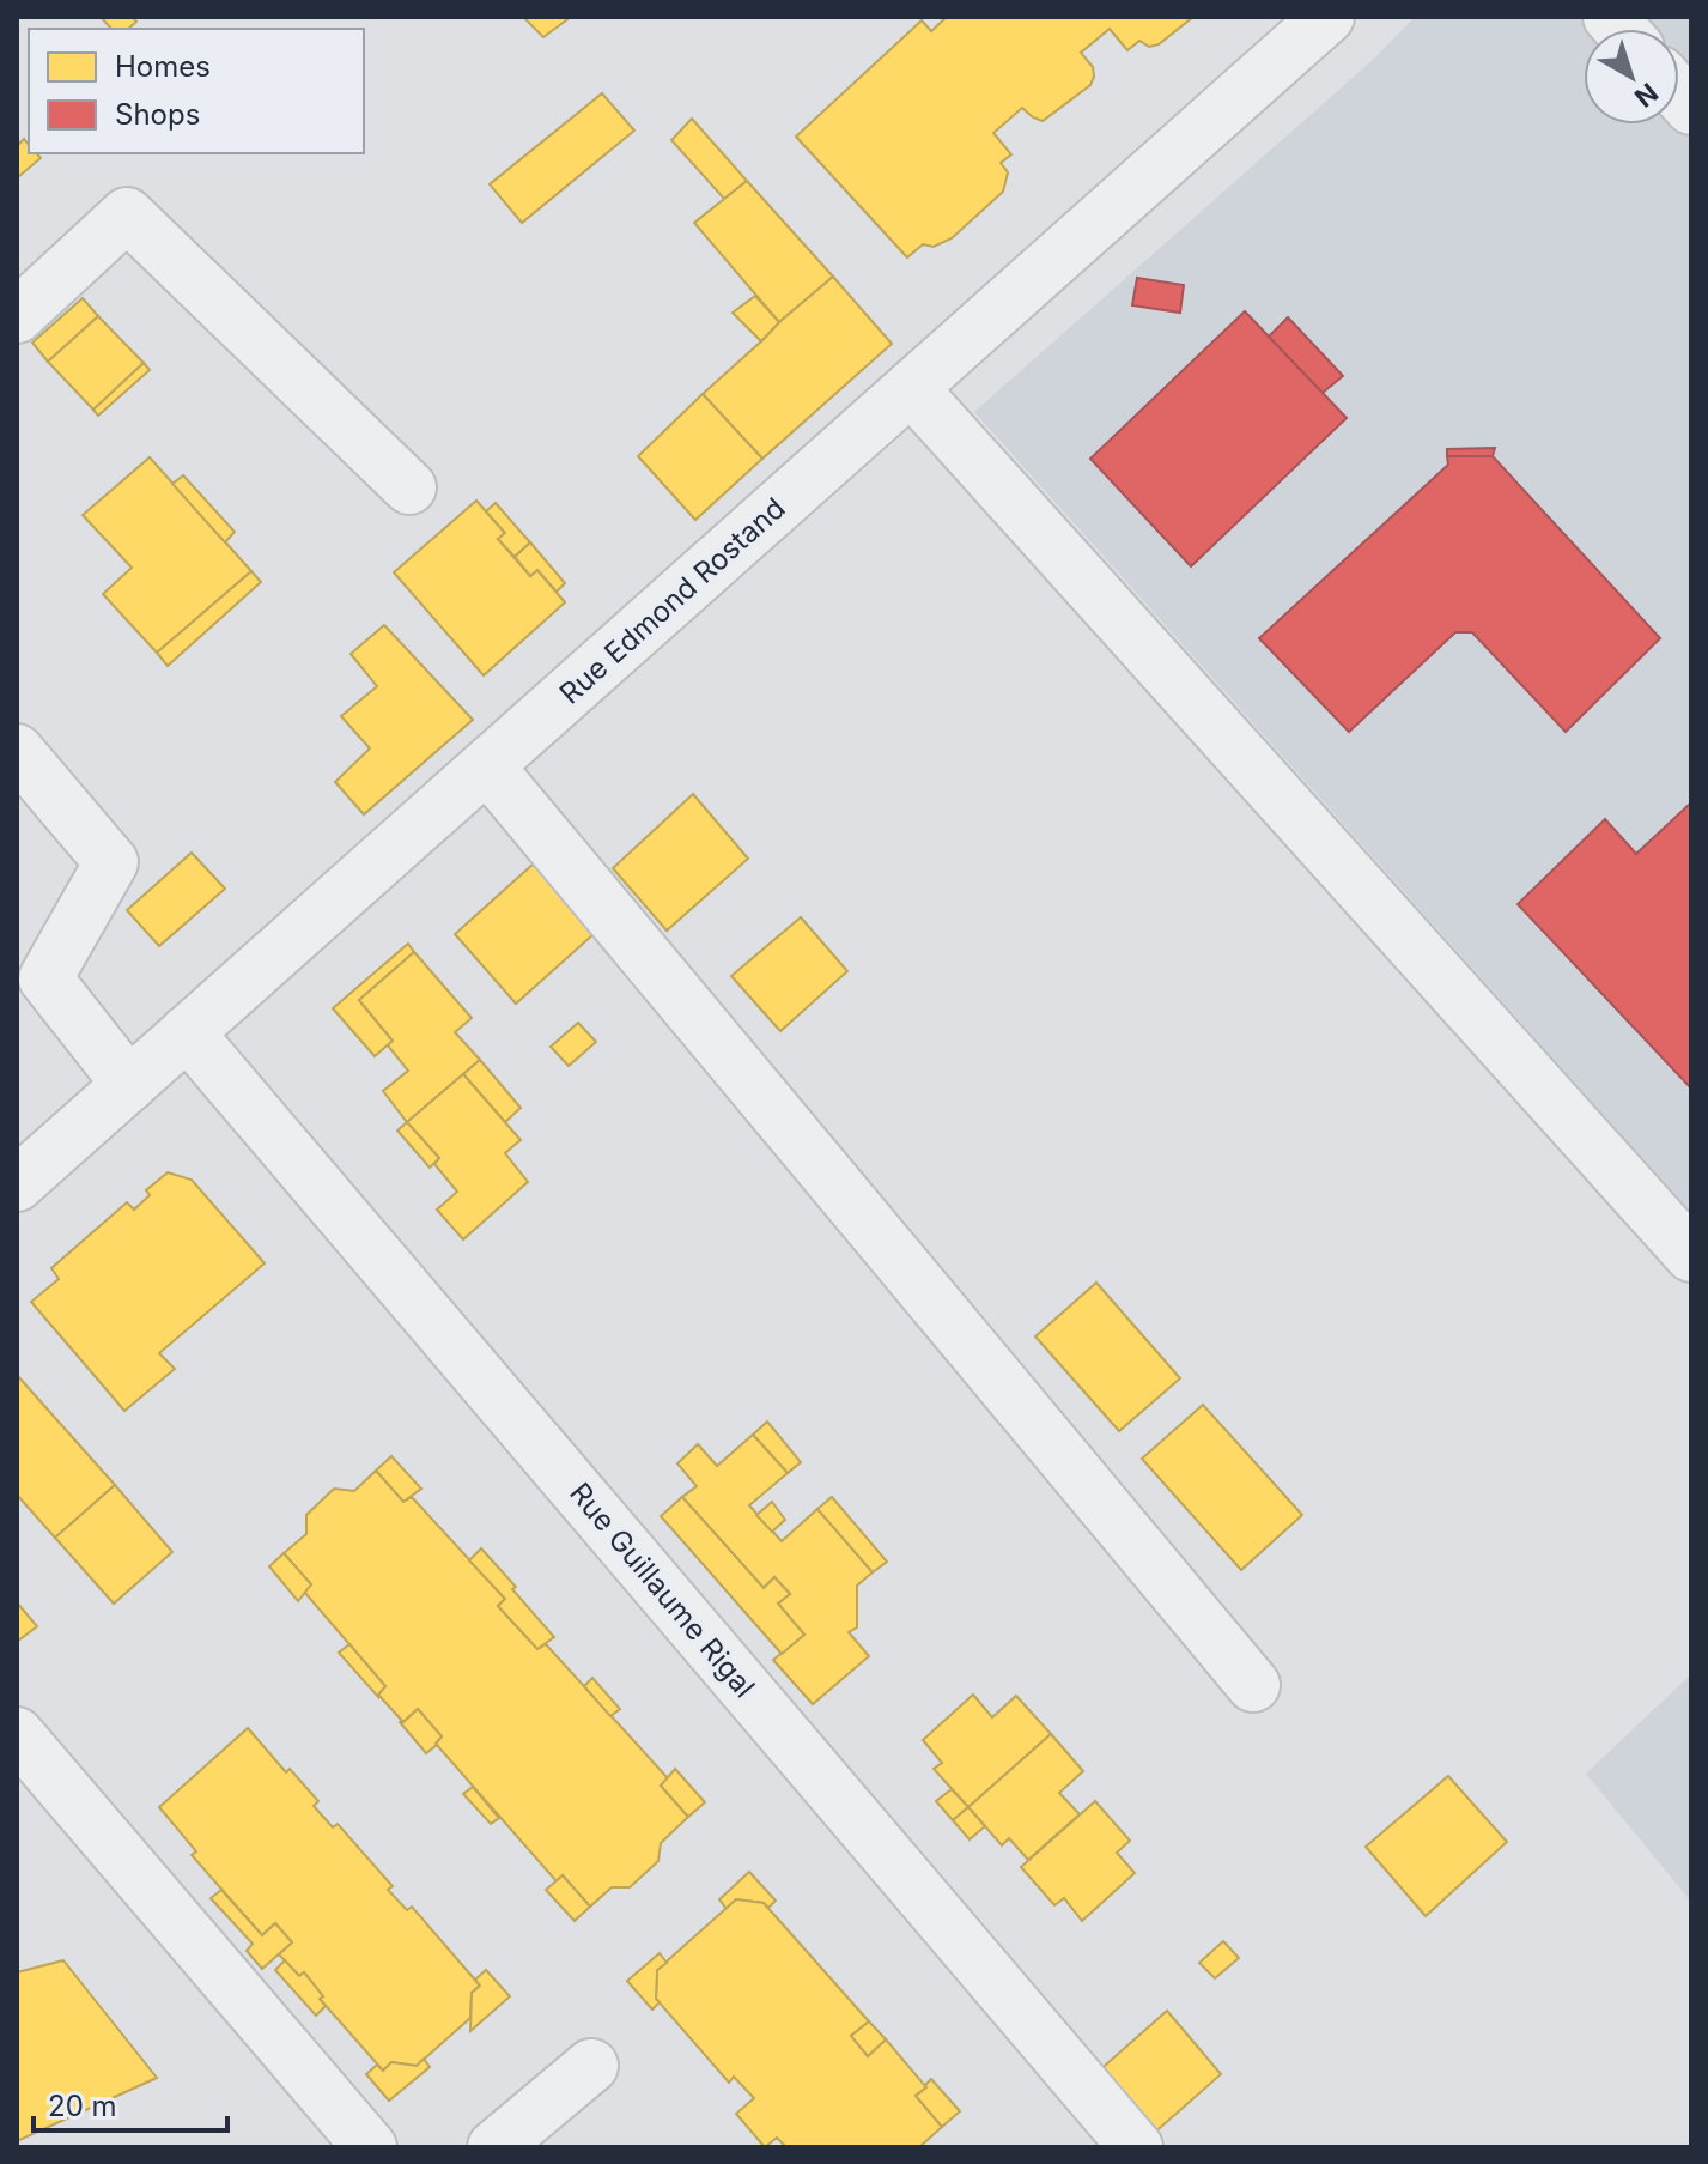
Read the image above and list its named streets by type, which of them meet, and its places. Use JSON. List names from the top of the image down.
{
  "streets": {
    "street": ["Rue Edmond Rostand", "Rue Guillaume Rigal"]
  },
  "crossings": [
    ["Rue Edmond Rostand", "Rue Guillaume Rigal"]
  ],
  "legend": ["Homes", "Shops"],
  "scale_bar": "20 m",
  "north": "bottom right"
}
